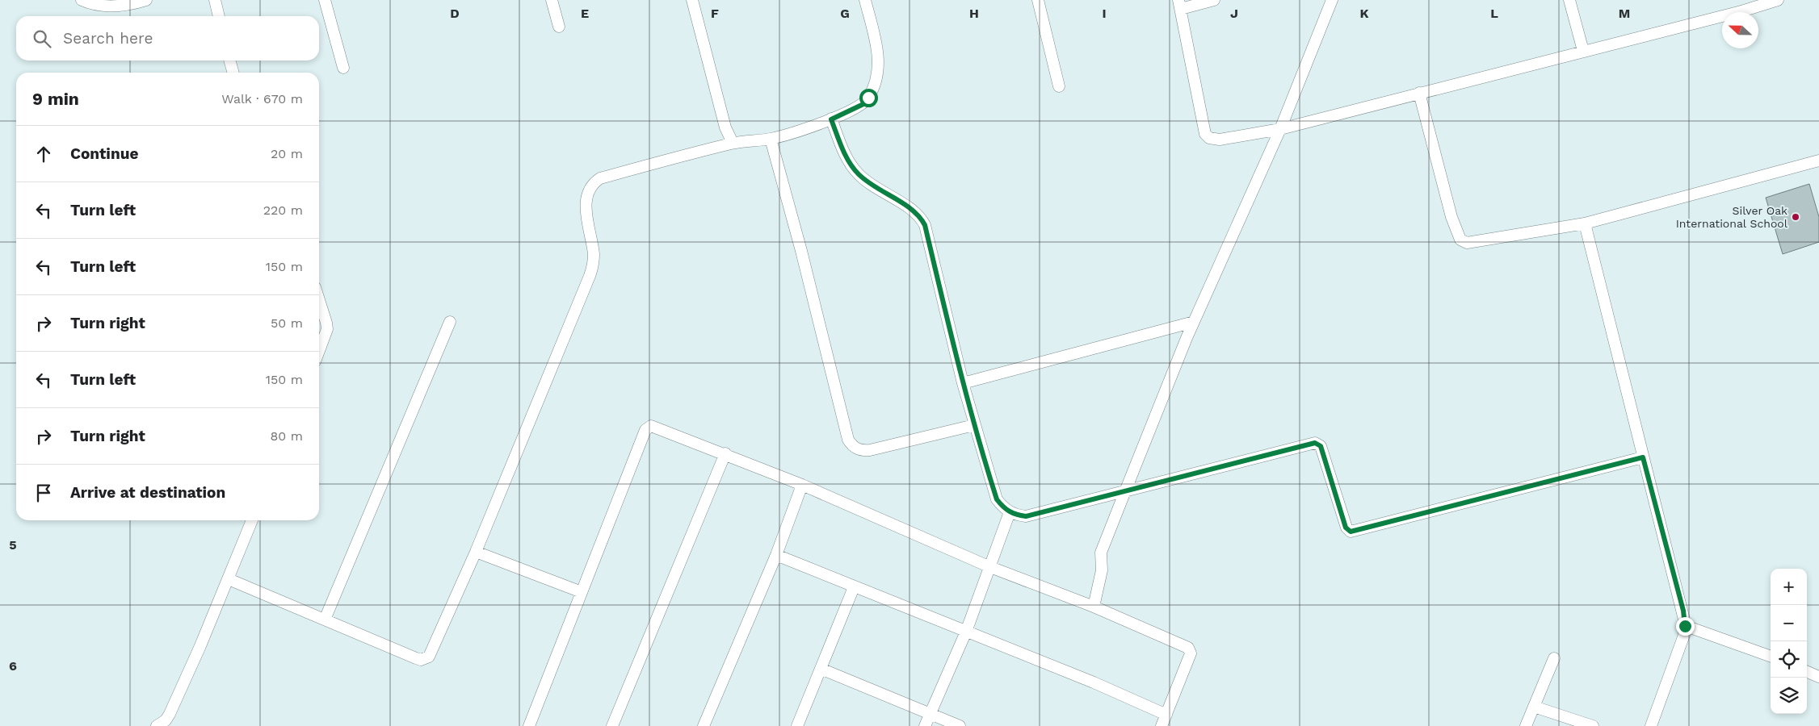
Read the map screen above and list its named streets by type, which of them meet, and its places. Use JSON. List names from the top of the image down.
{
  "places": ["Silver Oak International School"],
  "north": "left",
  "page": {
    "search": "Search here",
    "heading": ["9 min", "Walk · 670 m"],
    "list": [
      ["Continue", "20 m"],
      ["Turn left", "220 m"],
      ["Turn left", "150 m"],
      ["Turn right", "50 m"],
      ["Turn left", "150 m"],
      ["Turn right", "80 m"],
      "Arrive at destination"
    ],
    "map_buttons": ["+", "−"]
  },
  "grid": {
    "columns": [
      "D",
      "E",
      "F",
      "G",
      "H",
      "I",
      "J",
      "K",
      "L",
      "M"
    ],
    "rows": ["5", "6"]
  }
}
